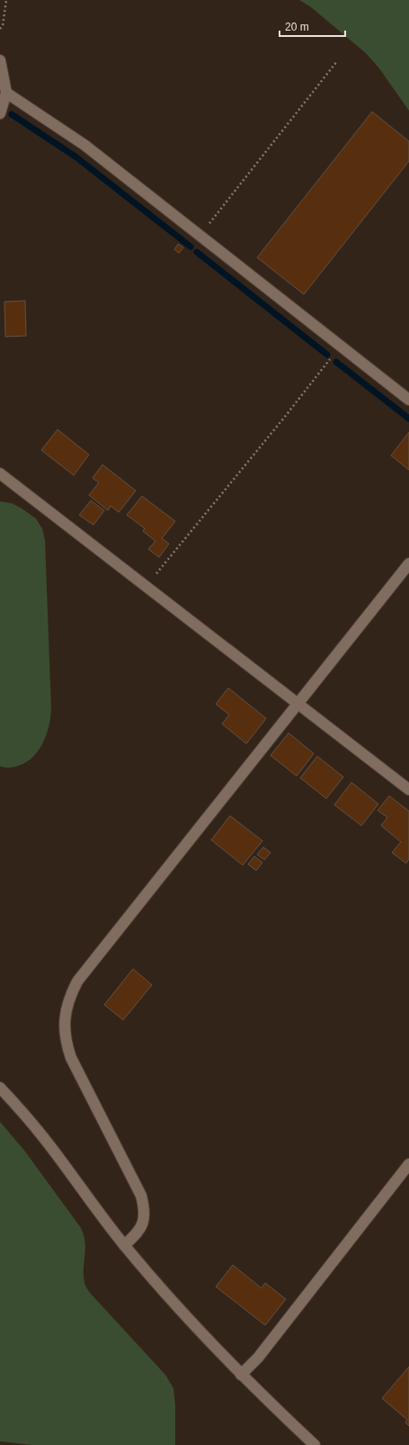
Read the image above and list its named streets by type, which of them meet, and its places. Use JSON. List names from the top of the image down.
{
  "scale_bar": "20 m"
}
